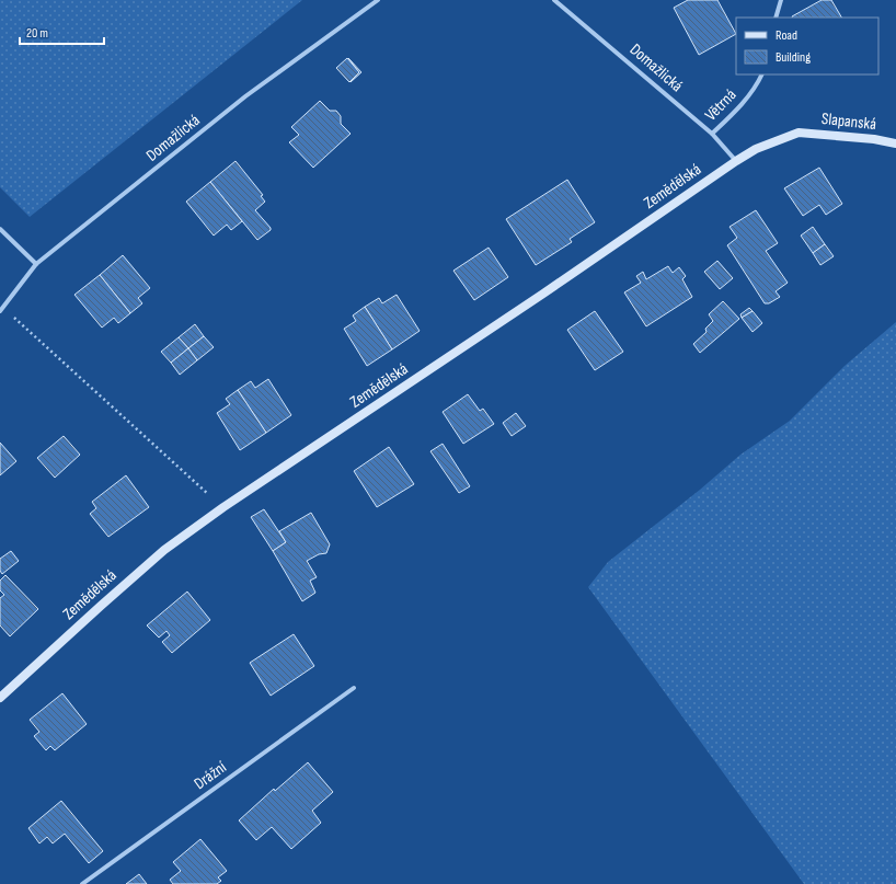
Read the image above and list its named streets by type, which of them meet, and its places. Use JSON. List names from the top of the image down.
{
  "streets": {
    "street": [
      "Domažlická",
      "Větrná",
      "Slapanská",
      "Zemědělská",
      "Drážní"
    ]
  },
  "crossings": [
    ["Domažlická", "Větrná"],
    ["Domažlická", "Zemědělská"],
    ["Slapanská", "Zemědělská"]
  ],
  "legend": ["Road", "Building"],
  "scale_bar": "20 m"
}
